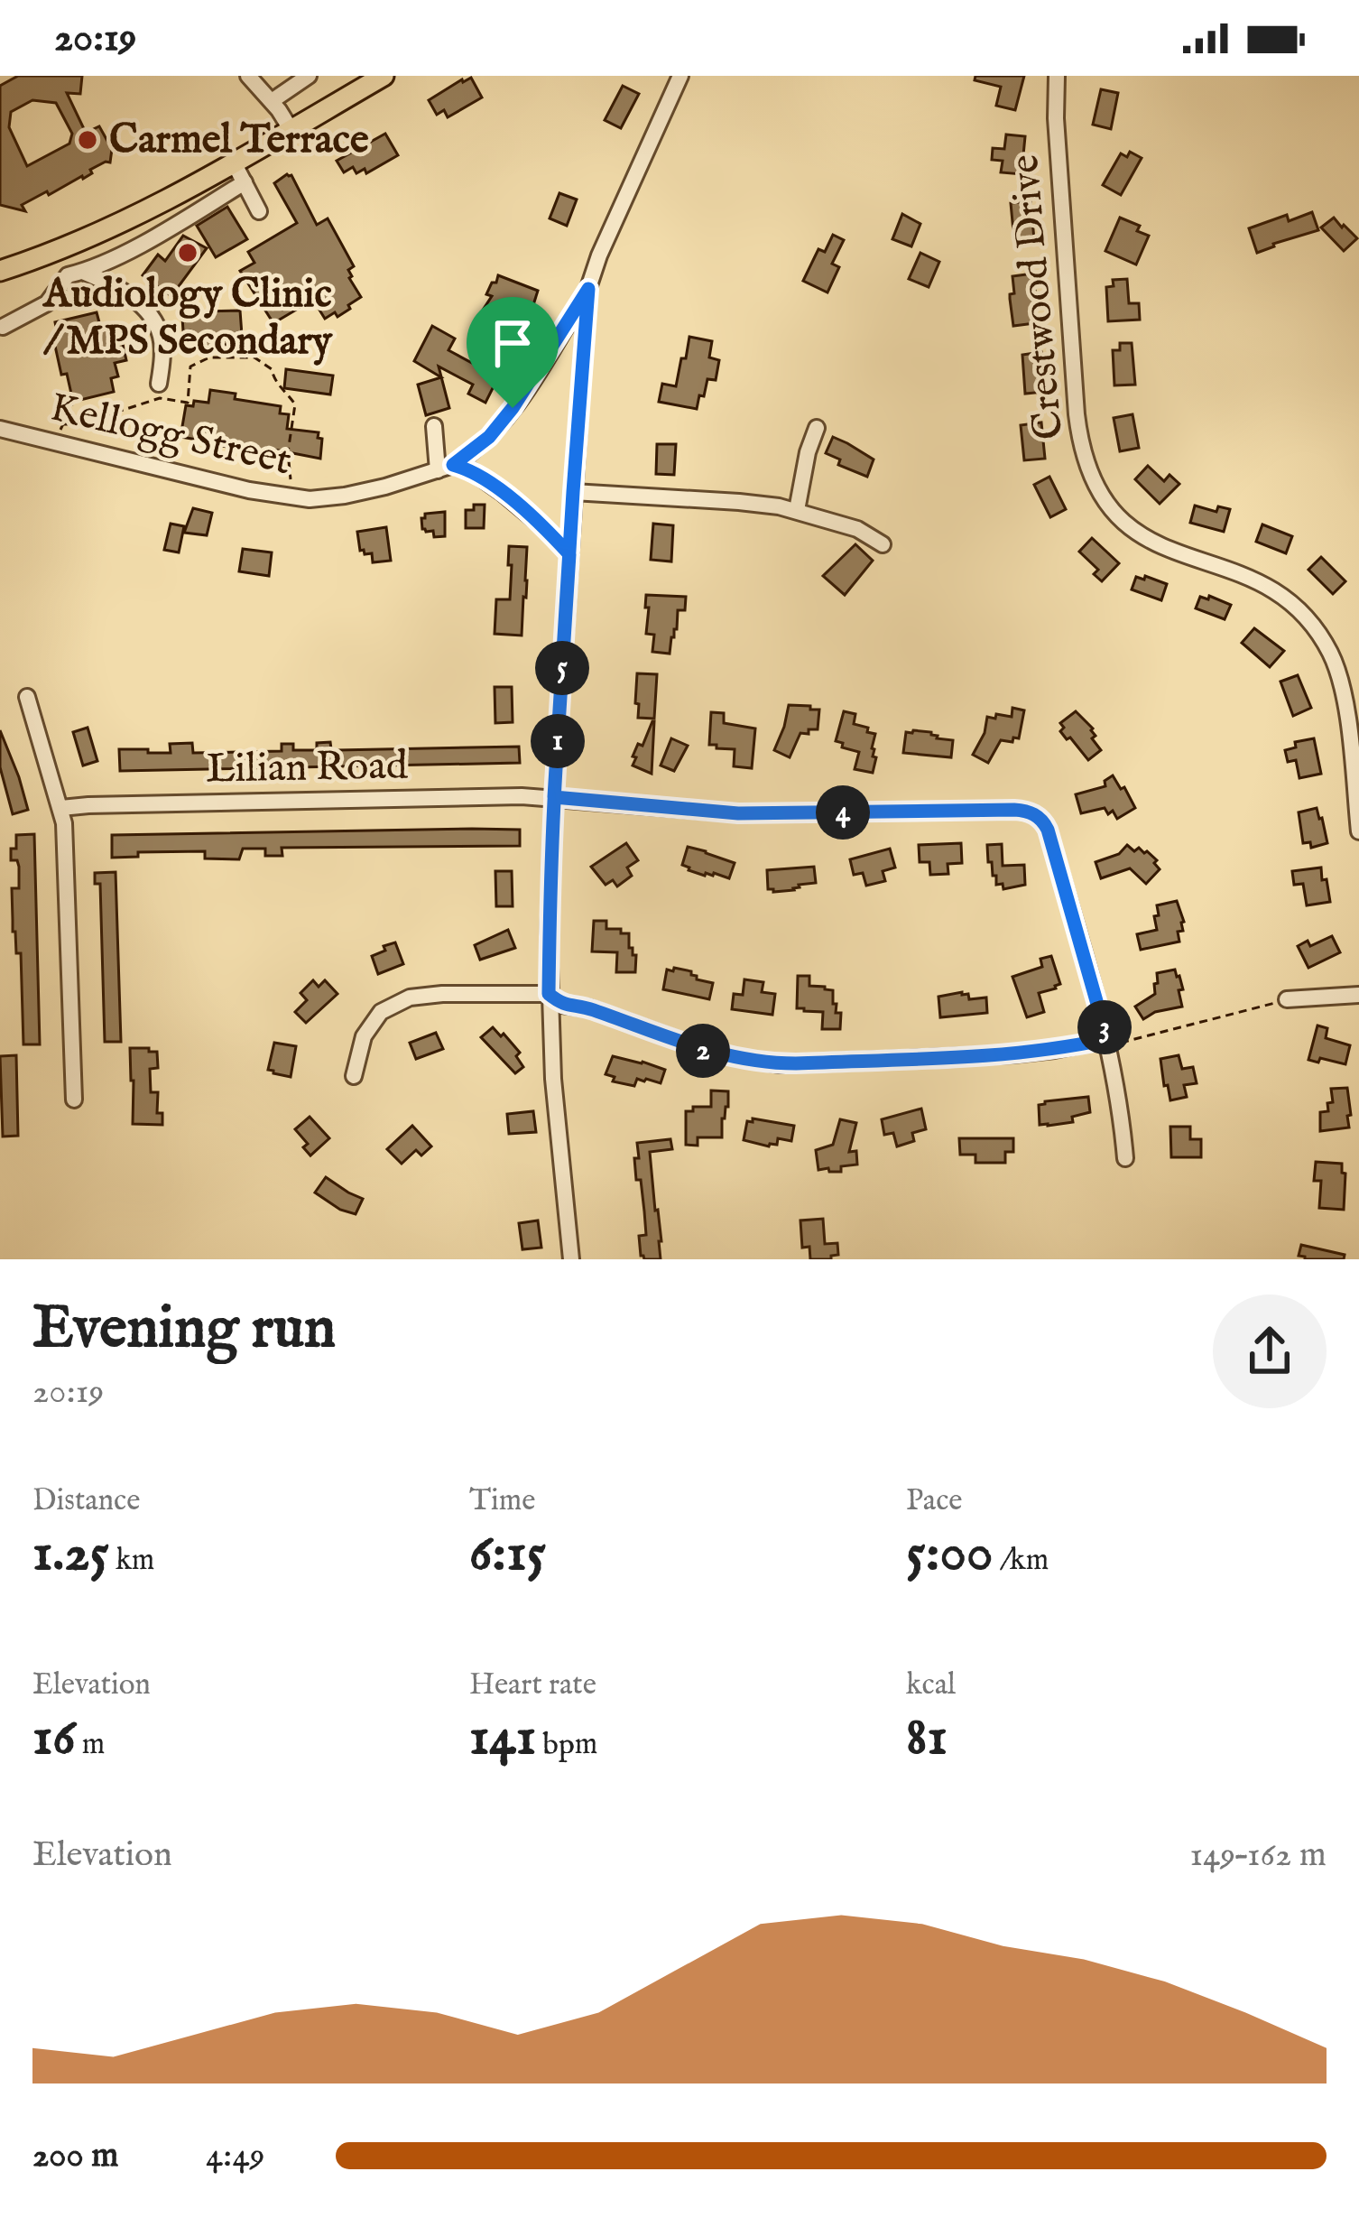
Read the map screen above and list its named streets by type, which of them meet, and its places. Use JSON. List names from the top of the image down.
{
  "streets": {
    "street": ["Crestwood Drive", "Kellogg Street", "Lilian Road"]
  },
  "places": ["Carmel Terrace", "Audiology Clinic / MPS Secondary"],
  "page": {
    "status": "20:19",
    "pins": [
      "5",
      "1",
      "4",
      "3",
      "2"
    ],
    "heading": ["Evening run", "20:19"],
    "stats": [
      ["Distance", "1.25 km"],
      ["Time", "6:15"],
      ["Pace", "5:00 /km"],
      ["Elevation", "16 m"],
      ["Heart rate", "141 bpm"],
      ["kcal", "81"]
    ],
    "chart": ["Elevation", "149–162 m"],
    "list": [
      {
        "name": "200 m",
        "note": "4:49"
      }
    ]
  }
}
